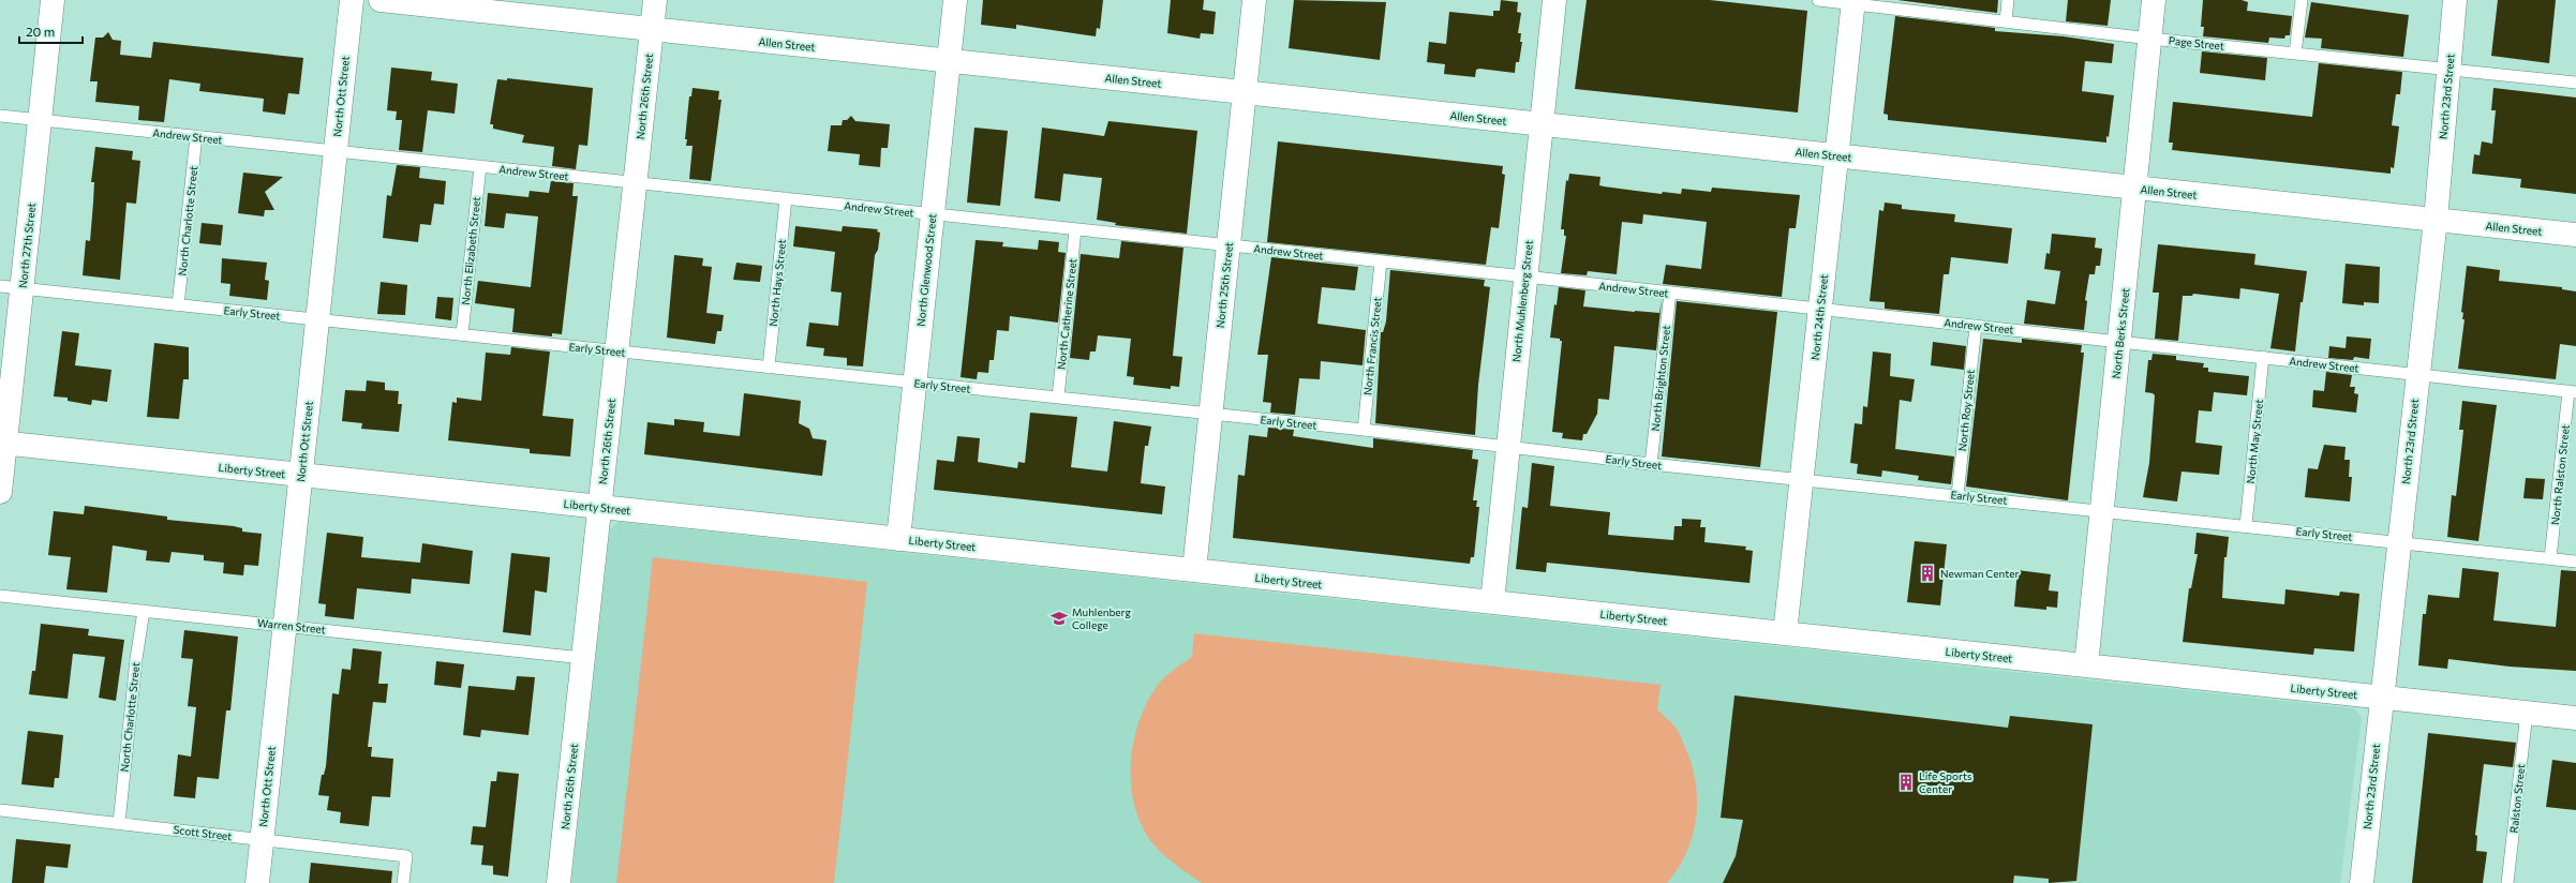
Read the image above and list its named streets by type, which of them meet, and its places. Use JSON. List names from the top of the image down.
{
  "streets": {
    "street": [
      "Allen Street",
      "North Ott Street",
      "North 26th Street",
      "North 23rd Street",
      "North 27th Street",
      "North Glenwood Street",
      "North 25th Street",
      "North Muhlenberg Street",
      "North 24th Street",
      "North Berks Street",
      "Liberty Street"
    ],
    "lane": [
      "Page Street",
      "Andrew Street",
      "North Charlotte Street",
      "North Elizabeth Street",
      "North Hays Street",
      "Early Street",
      "North Catherine Street",
      "North Francis Street",
      "North Brighton Street",
      "North Roy Street",
      "North May Street",
      "North Ralston Street",
      "Warren Street",
      "Ralston Street",
      "Scott Street"
    ]
  },
  "crossings": [
    ["Page Street", "North 23rd Street"],
    ["Page Street", "North 24th Street"],
    ["Page Street", "North Berks Street"],
    ["Allen Street", "North 26th Street"],
    ["Allen Street", "North 23rd Street"],
    ["Allen Street", "North Glenwood Street"],
    ["Allen Street", "North 25th Street"],
    ["Allen Street", "North Muhlenberg Street"],
    ["Allen Street", "North 24th Street"],
    ["Allen Street", "North Berks Street"],
    ["North Ott Street", "Andrew Street"],
    ["North Ott Street", "Early Street"],
    ["North Ott Street", "Liberty Street"],
    ["North Ott Street", "Warren Street"],
    ["North Ott Street", "Scott Street"],
    ["North 26th Street", "Andrew Street"],
    ["North 26th Street", "Early Street"],
    ["North 26th Street", "Liberty Street"],
    ["North 26th Street", "Warren Street"],
    ["North 23rd Street", "Andrew Street"],
    ["North 23rd Street", "Early Street"],
    ["North 23rd Street", "Liberty Street"],
    ["Andrew Street", "North Charlotte Street"],
    ["Andrew Street", "North 27th Street"],
    ["Andrew Street", "North Elizabeth Street"],
    ["Andrew Street", "North Glenwood Street"],
    ["Andrew Street", "North Hays Street"],
    ["Andrew Street", "North 25th Street"],
    ["Andrew Street", "North Muhlenberg Street"],
    ["Andrew Street", "North Catherine Street"],
    ["Andrew Street", "North 24th Street"],
    ["Andrew Street", "North Berks Street"],
    ["Andrew Street", "North Francis Street"],
    ["Andrew Street", "North Brighton Street"],
    ["Andrew Street", "North Roy Street"],
    ["Andrew Street", "North May Street"],
    ["Andrew Street", "North Ralston Street"],
    ["North Charlotte Street", "Early Street"],
    ["North Charlotte Street", "Warren Street"],
    ["North Charlotte Street", "Scott Street"],
    ["North 27th Street", "Early Street"],
    ["North 27th Street", "Liberty Street"],
    ["North Elizabeth Street", "Early Street"],
    ["North Glenwood Street", "Early Street"],
    ["North Glenwood Street", "Liberty Street"],
    ["North Hays Street", "Early Street"],
    ["North 25th Street", "Early Street"],
    ["North 25th Street", "Liberty Street"],
    ["North Muhlenberg Street", "Early Street"],
    ["North Muhlenberg Street", "Liberty Street"],
    ["Early Street", "North Catherine Street"],
    ["Early Street", "North 24th Street"],
    ["Early Street", "North Berks Street"],
    ["Early Street", "North Francis Street"],
    ["Early Street", "North Brighton Street"],
    ["Early Street", "North Roy Street"],
    ["Early Street", "North May Street"],
    ["Early Street", "North Ralston Street"],
    ["North 24th Street", "Liberty Street"],
    ["North Berks Street", "Liberty Street"],
    ["Liberty Street", "Ralston Street"]
  ],
  "places": {
    "building": ["Newman Center", "Life Sports Center"],
    "school or university": ["Muhlenberg College"]
  },
  "scale_bar": "20 m"
}
